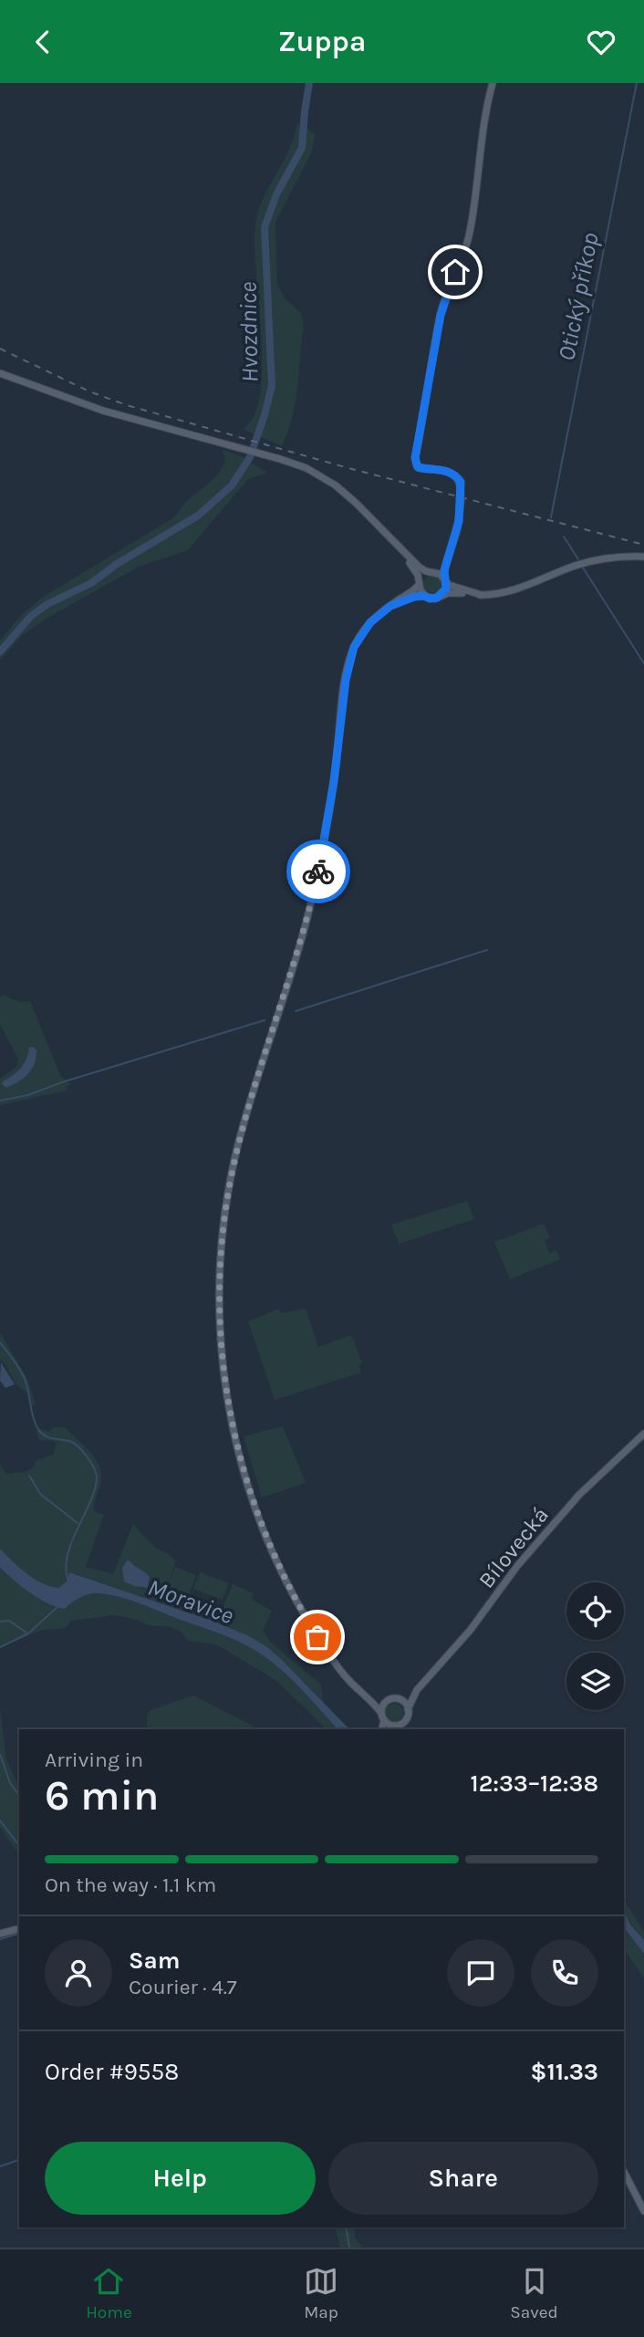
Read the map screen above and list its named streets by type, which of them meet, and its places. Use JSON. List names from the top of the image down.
{
  "streets": {
    "main road": ["Bílovecká"]
  },
  "water": ["Otický příkop", "Hvozdnice", "Moravice"],
  "page": {
    "header": "Zuppa",
    "heading": ["6 min", "Arriving in", "12:33–12:38"],
    "panel": [
      "Sam",
      "Courier · 4.7",
      "Order #9558",
      "$11.33"
    ],
    "bar": "On the way · 1.1 km",
    "buttons": ["Help", "Share"],
    "tabs": ["Home", "Map", "Saved"]
  }
}
